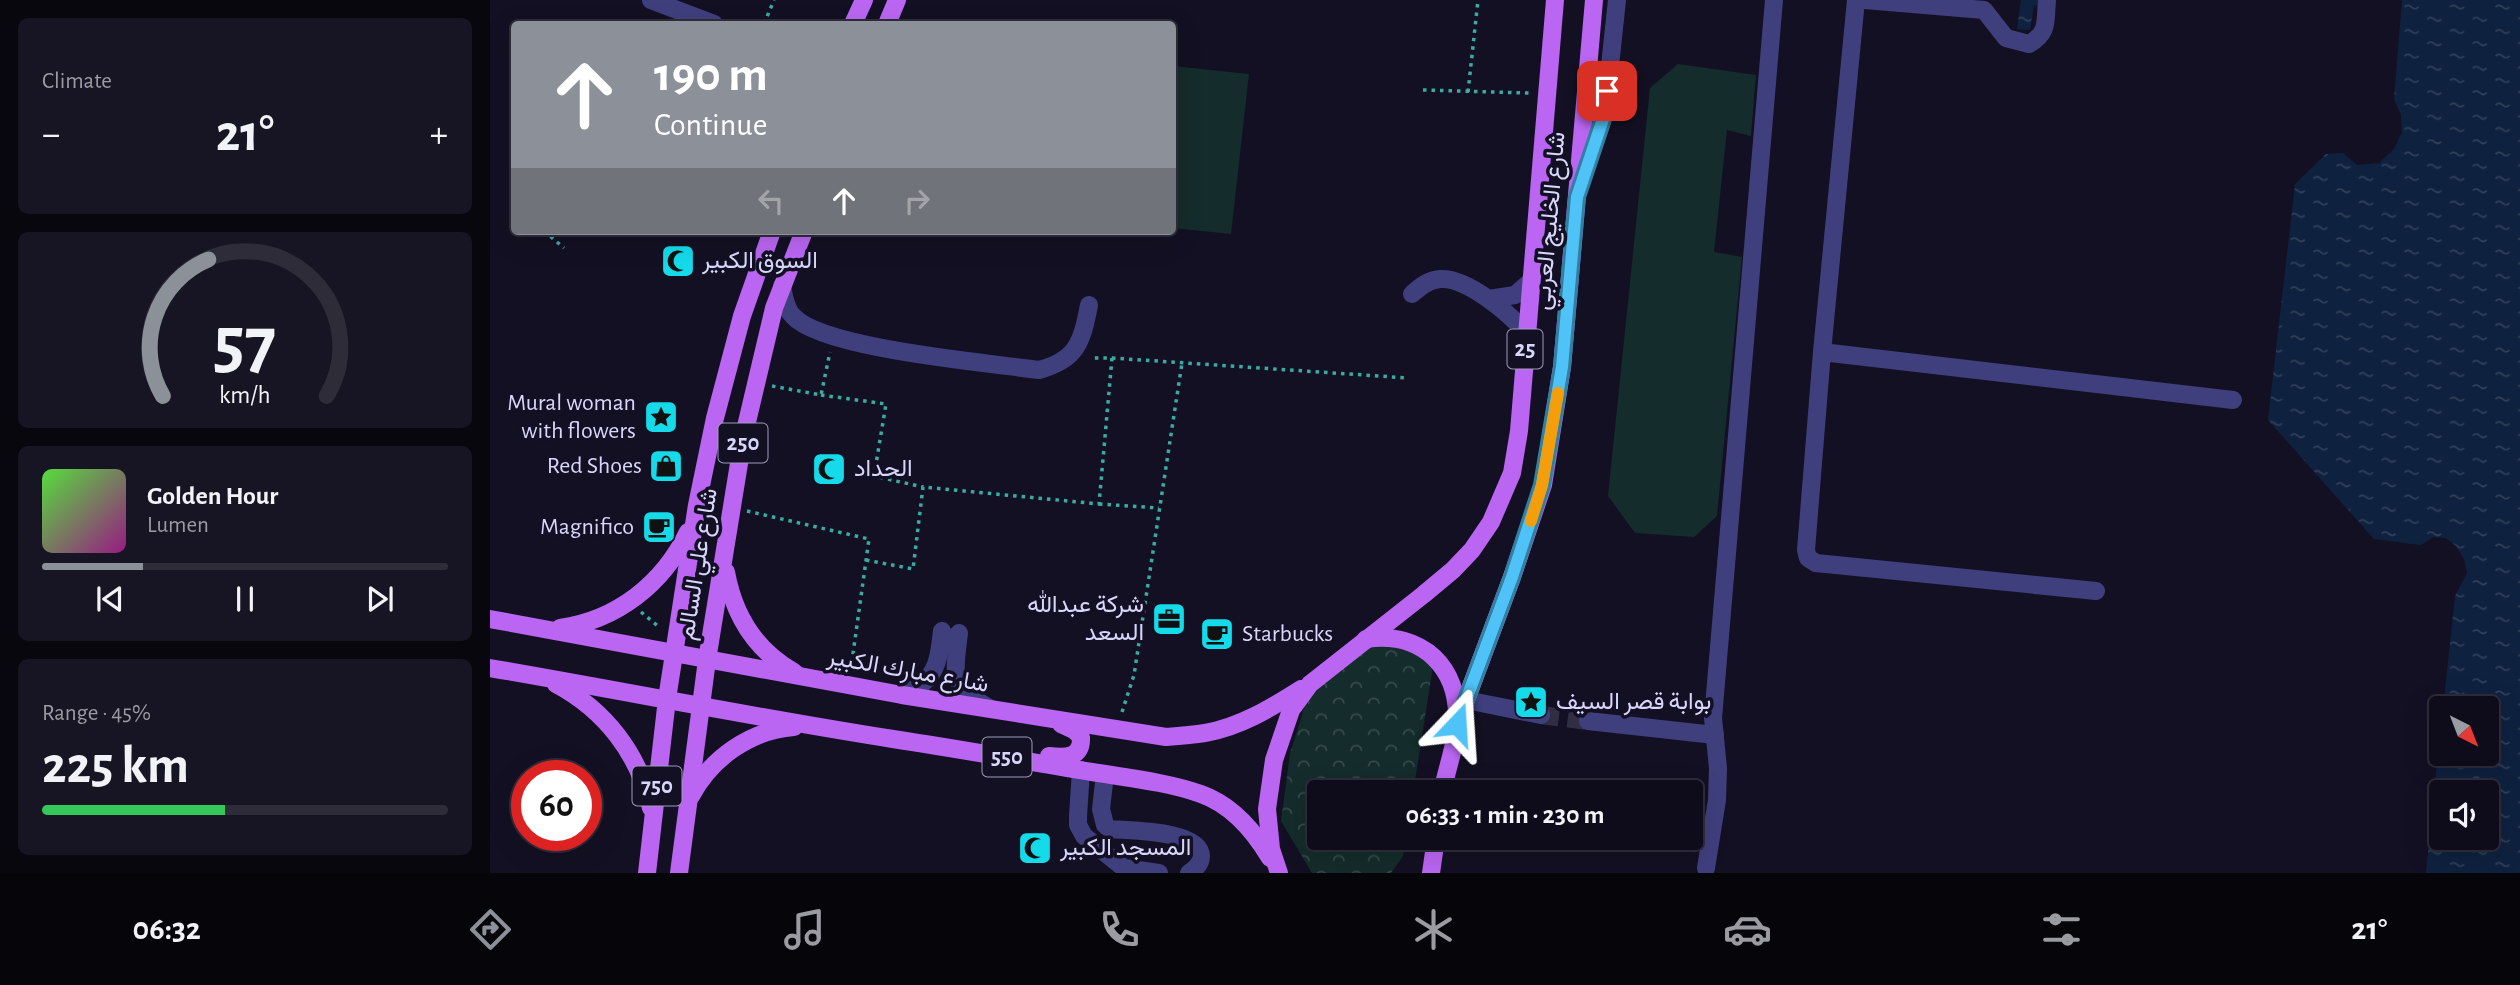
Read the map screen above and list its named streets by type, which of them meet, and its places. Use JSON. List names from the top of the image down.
{
  "streets": {
    "main road": [
      "شارع الخليج العربي",
      "25",
      "250",
      "شارع علي السالم",
      "شارع مبارك الكبير",
      "550",
      "750"
    ]
  },
  "crossings": [
    ["شارع الخليج العربي", "25"],
    ["25", "شارع مبارك الكبير"],
    ["25", "550"],
    ["شارع علي السالم", "شارع مبارك الكبير"],
    ["شارع علي السالم", "550"],
    ["شارع علي السالم", "750"],
    ["550", "750"]
  ],
  "places": {
    "mosque": ["السوق الكبير", "الحداد", "المسجد الكبير"],
    "place": ["Mural woman with flowers", "بوابة قصر السيف"],
    "shop": ["Red Shoes"],
    "cafe": ["Magnifico", "Starbucks"],
    "office": ["شركة عبدالله السعد"]
  },
  "north": "bottom right",
  "page": {
    "tile": [
      "Climate",
      ["Range · 45%", "225 km"]
    ],
    "turn": ["190 m", "Continue"],
    "heat": ["−", "21°", "+"],
    "song": ["Golden Hour", "Lumen"],
    "limit": "60",
    "trip": "06:33 · 1 min · 230 m",
    "tabs": ["06:32", "21°"],
    "gauge": ["57", "km/h"]
  }
}
